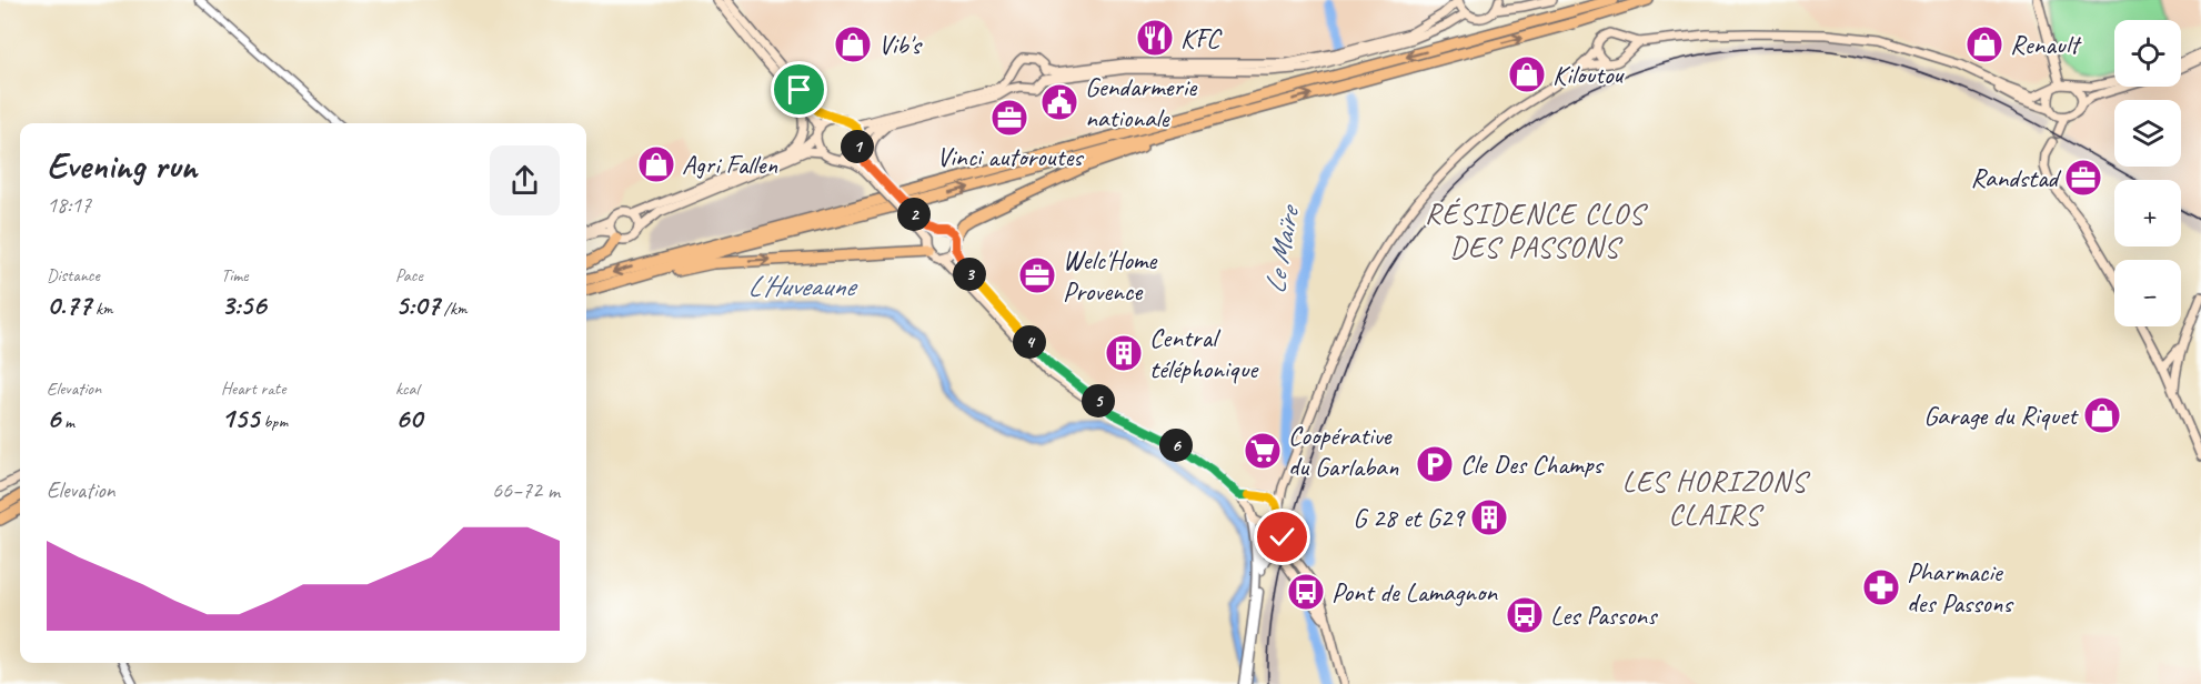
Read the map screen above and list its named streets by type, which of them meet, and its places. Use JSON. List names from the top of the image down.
{
  "districts": ["RÉSIDENCE CLOS DES PASSONS", "LES HORIZONS CLAIRS"],
  "water": ["Le Maïre", "L'Huveaune"],
  "places": {
    "restaurant": ["KFC"],
    "shop": [
      "Vib's",
      "Renault",
      "Kiloutou",
      "Agri Fallen",
      "Garage du Riquet"
    ],
    "public building": ["Gendarmerie nationale"],
    "office": ["Vinci autoroutes", "Randstad", "Welc'Home Provence"],
    "building": ["Central téléphonique", "G 28 et G29"],
    "supermarket": ["Coopérative du Garlaban"],
    "parking": ["Cle Des Champs"],
    "pharmacy": ["Pharmacie des Passons"],
    "bus stop": ["Pont de Lamagnon", "Les Passons"]
  },
  "page": {
    "map_buttons": ["+", "−"],
    "heading": ["Evening run", "18:17"],
    "pins": [
      "1",
      "2",
      "3",
      "4",
      "5",
      "6"
    ],
    "stats": [
      ["Distance", "0.77 km"],
      ["Time", "3:56"],
      ["Pace", "5:07 /km"],
      ["Elevation", "6 m"],
      ["Heart rate", "155 bpm"],
      ["kcal", "60"]
    ],
    "chart": ["Elevation", "66–72 m"]
  }
}
